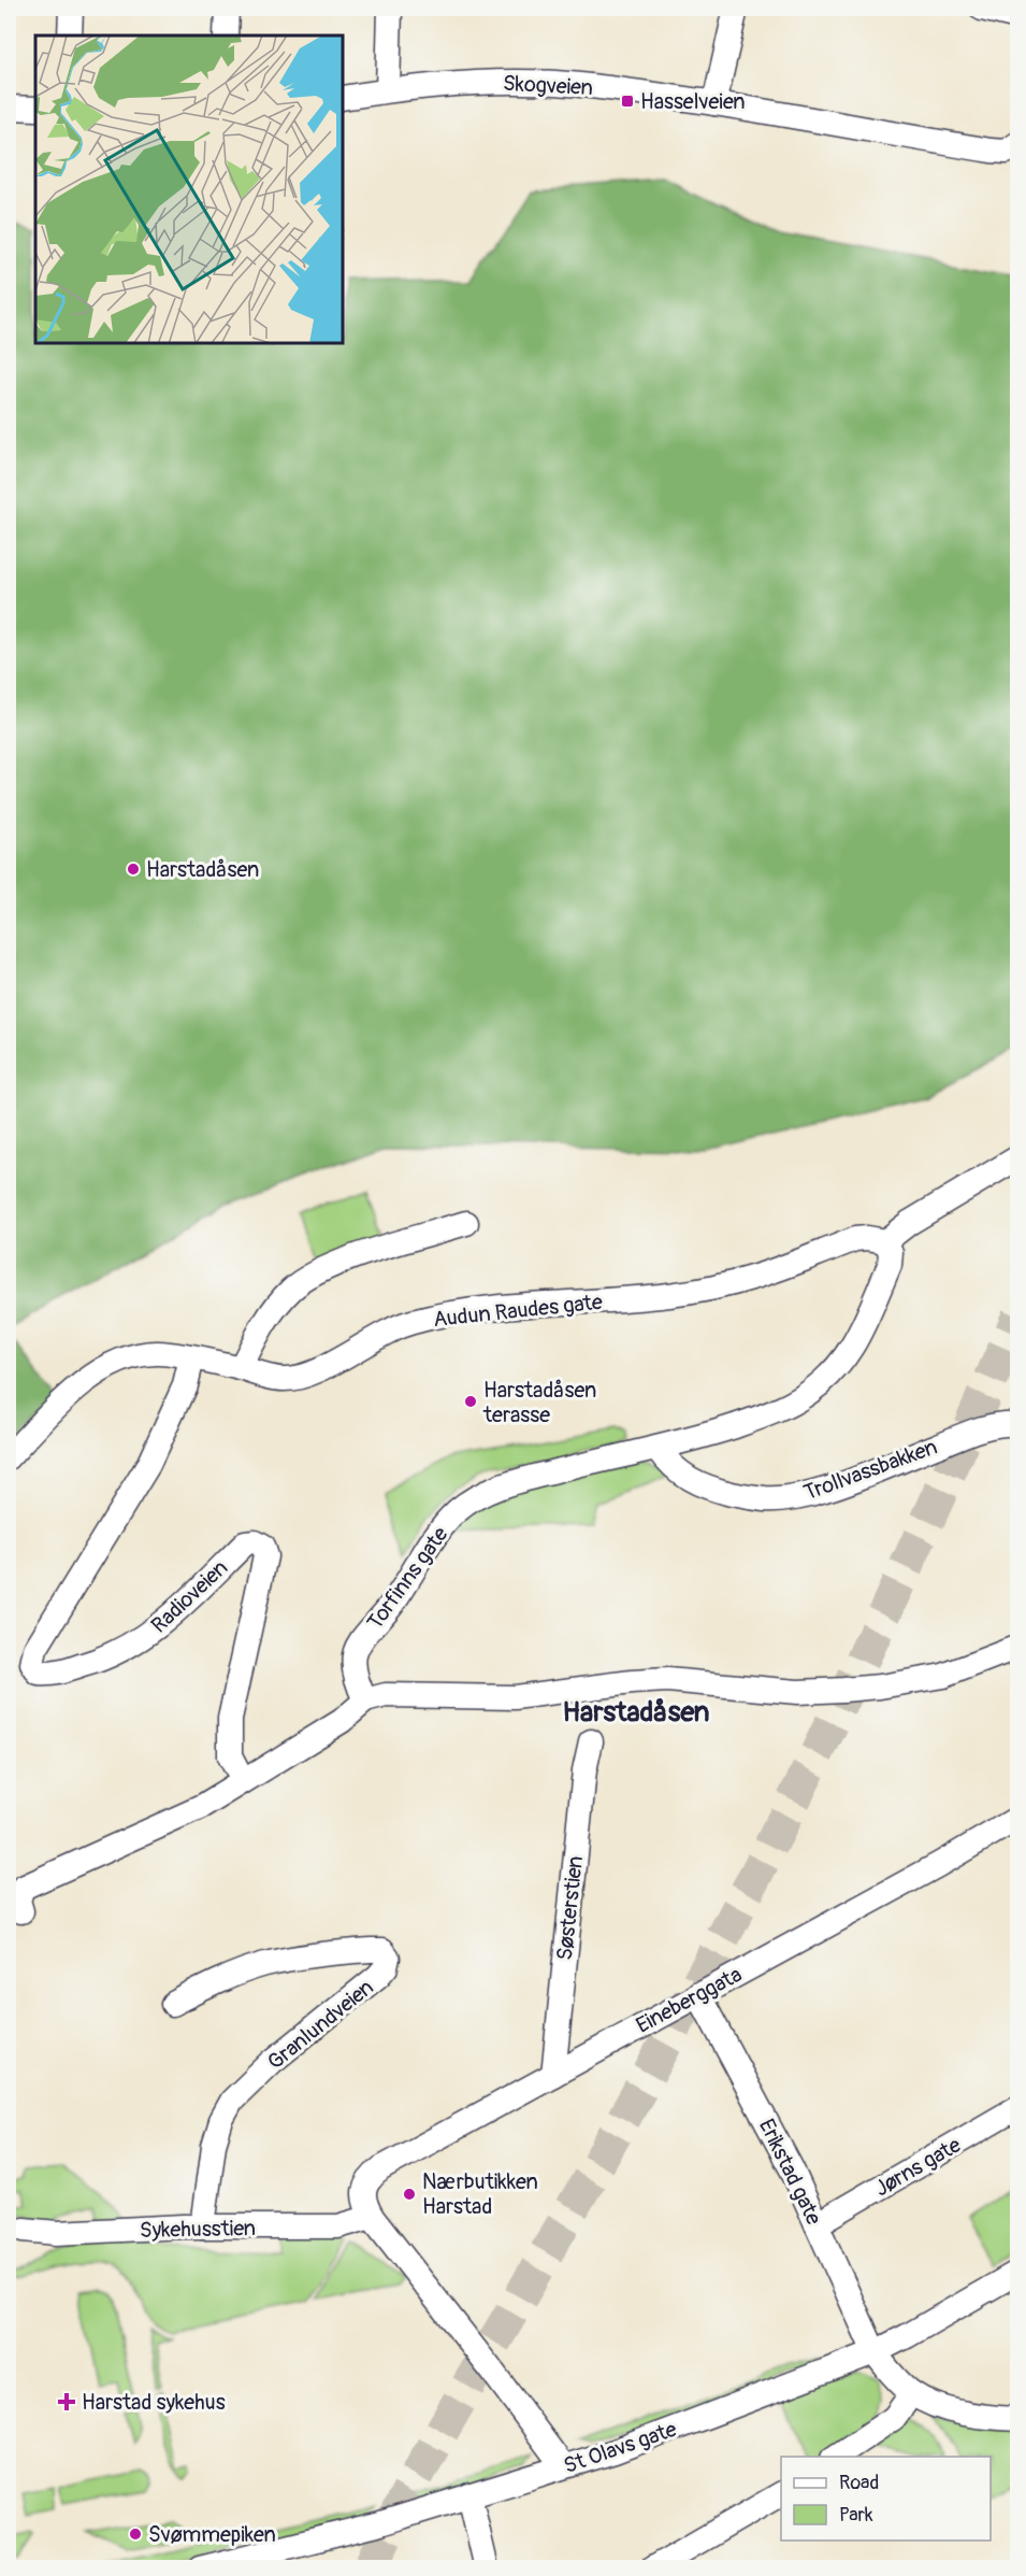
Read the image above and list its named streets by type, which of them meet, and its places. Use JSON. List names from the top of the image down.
{
  "streets": {
    "street": [
      "Skogveien",
      "Audun Raudes gate",
      "Trollvassbakken",
      "Torfinns gate",
      "Radioveien",
      "Søsterstien",
      "Eineberggata",
      "Granlundveien",
      "Jørns gate",
      "Erikstad gate",
      "Sykehusstien",
      "St Olavs gate"
    ]
  },
  "crossings": [
    ["Audun Raudes gate", "Torfinns gate"],
    ["Trollvassbakken", "Torfinns gate"],
    ["Søsterstien", "Eineberggata"],
    ["Eineberggata", "Erikstad gate"],
    ["Eineberggata", "Sykehusstien"],
    ["Granlundveien", "Sykehusstien"],
    ["Jørns gate", "Erikstad gate"],
    ["Erikstad gate", "St Olavs gate"]
  ],
  "districts": ["Harstadåsen"],
  "places": {
    "transit": ["Hasselveien"],
    "other": [
      "Harstadåsen",
      "Harstadåsen terasse",
      "Nærbutikken Harstad",
      "Svømmepiken"
    ],
    "health": ["Harstad sykehus"]
  },
  "legend": ["Road", "Park"]
}
